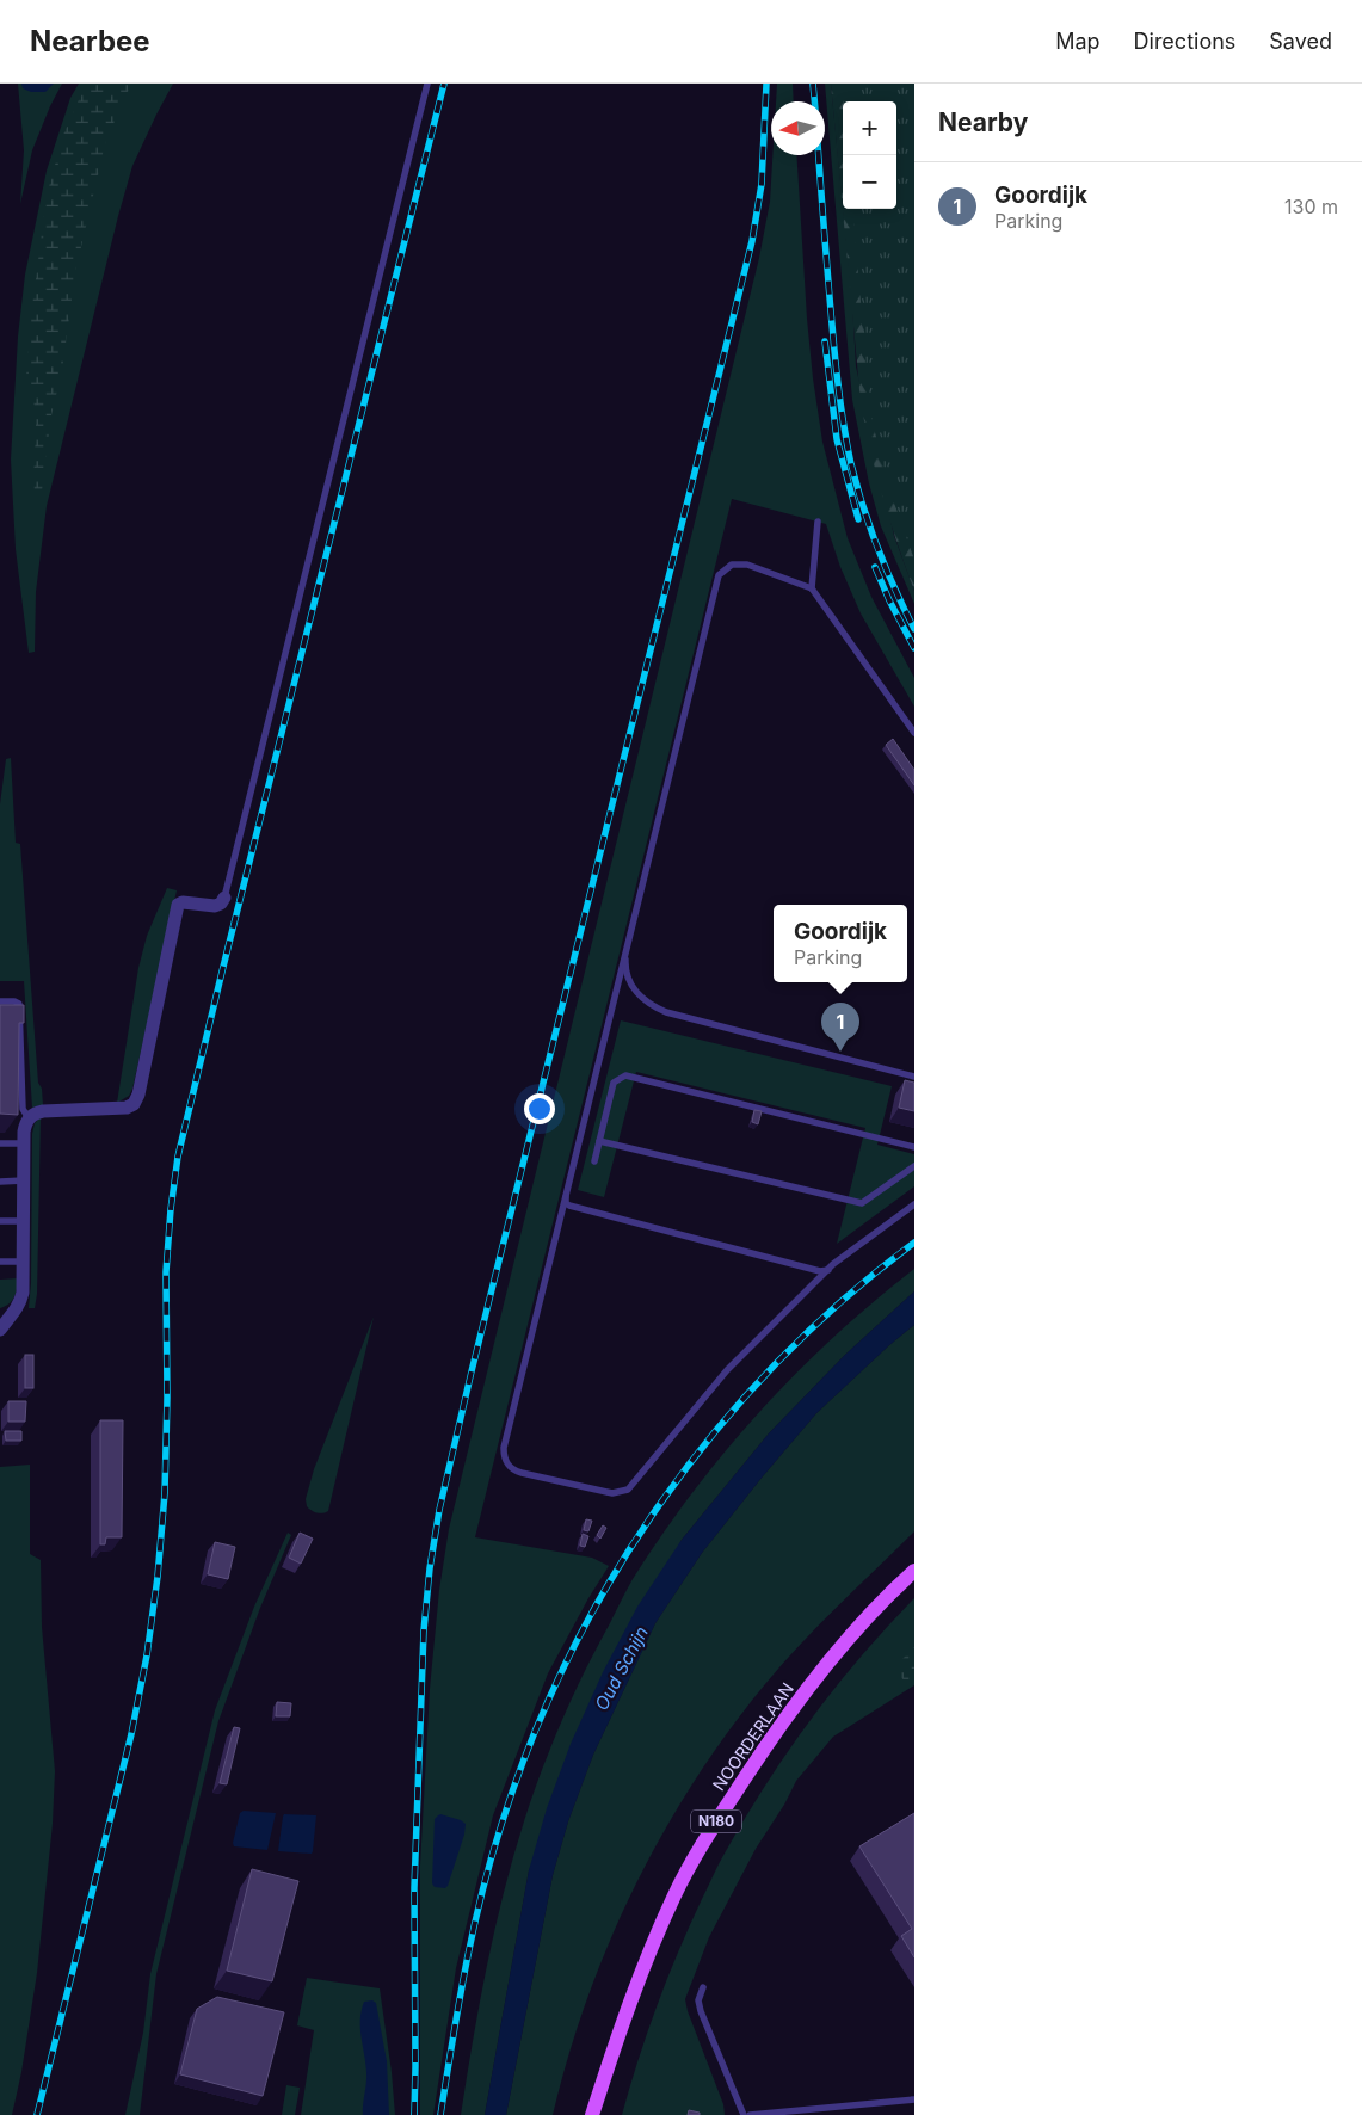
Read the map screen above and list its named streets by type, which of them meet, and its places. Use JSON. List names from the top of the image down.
{
  "streets": {
    "main road": ["NOORDERLAAN", "N180"]
  },
  "water": ["Oud Schijn"],
  "north": "left",
  "page": {
    "header": "Nearbee",
    "nav": ["Map", "Directions", "Saved"],
    "heading": "Nearby",
    "map_buttons": ["+", "−"],
    "list": [
      {
        "mark": "1",
        "name": "Goordijk",
        "note": "Parking",
        "value": "130 m"
      }
    ],
    "popup": ["Goordijk", "Parking"],
    "pins": "1"
  }
}
